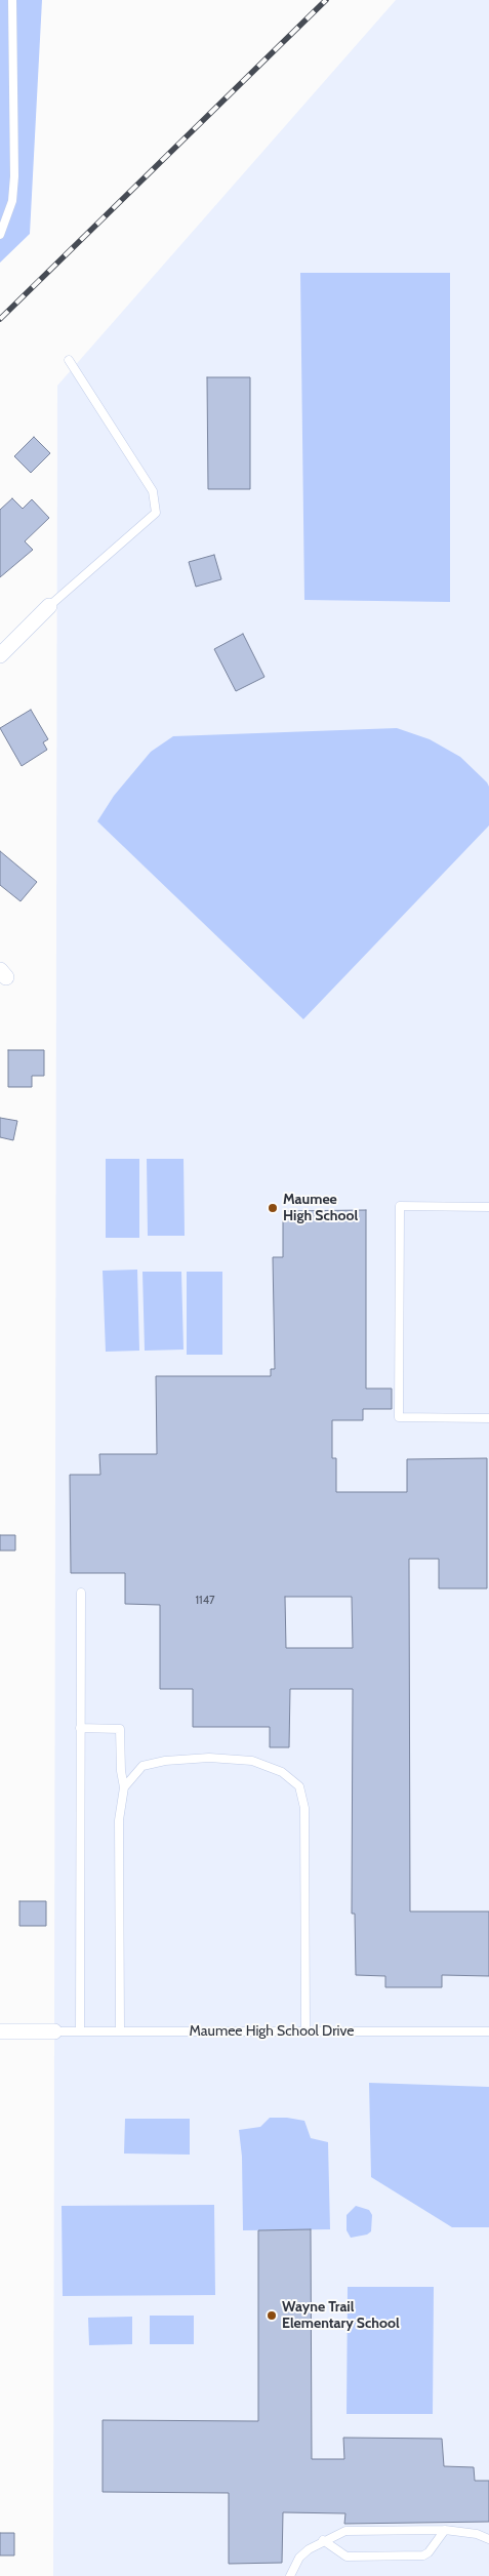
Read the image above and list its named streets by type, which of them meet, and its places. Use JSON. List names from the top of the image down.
{
  "streets": {
    "lane": ["Maumee High School Drive"]
  },
  "places": ["Maumee High School", "Wayne Trail Elementary School"],
  "house_numbers": ["1147"]
}
